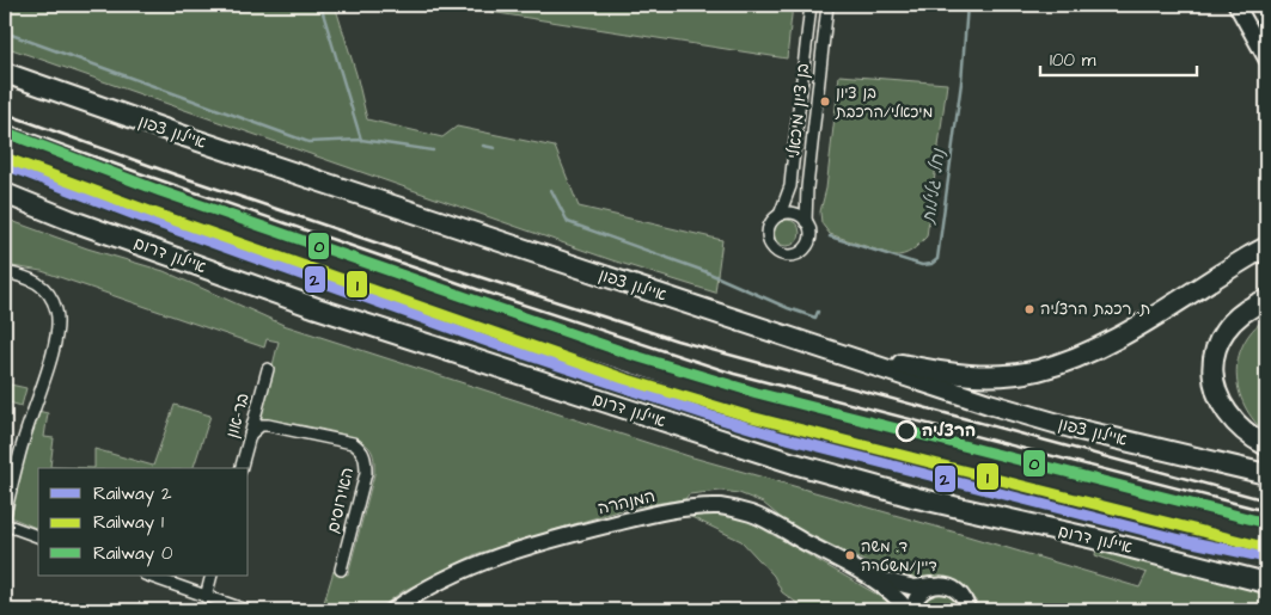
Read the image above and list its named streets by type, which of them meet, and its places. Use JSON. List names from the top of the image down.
{
  "streets": {
    "highway": ["איילון צפון", "איילון דרום"],
    "street": [
      "בן ציון מיכאלי",
      "בר-און",
      "האירוסים",
      "המנהרה"
    ]
  },
  "crossings": [
    ["בר-און", "האירוסים"]
  ],
  "water": ["נחל גלילות"],
  "places": [
    "בן ציון מיכאלי/הרכבת",
    "ת. רכבת הרצליה",
    "הרצליה",
    "ד. משה דיין/משטרה"
  ],
  "lines": ["rail line 0", "rail line 1", "rail line 2"],
  "legend": ["Railway 2", "Railway 1", "Railway 0"],
  "scale_bar": "100 m"
}
